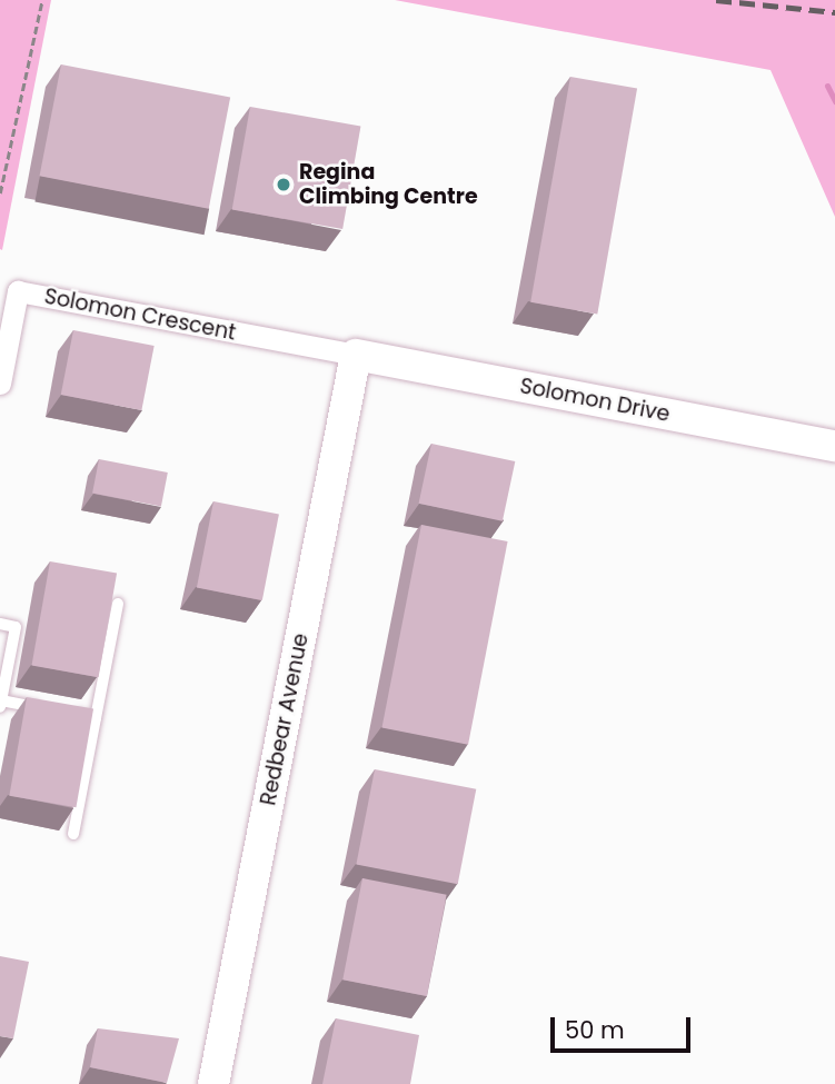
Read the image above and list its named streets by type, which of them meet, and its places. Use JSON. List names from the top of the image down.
{
  "streets": {
    "street": ["Solomon Crescent", "Solomon Drive", "Redbear Avenue"]
  },
  "crossings": [
    ["Solomon Crescent", "Solomon Drive"],
    ["Solomon Crescent", "Redbear Avenue"],
    ["Solomon Drive", "Redbear Avenue"]
  ],
  "places": ["Regina Climbing Centre"],
  "scale_bar": "50 m"
}
